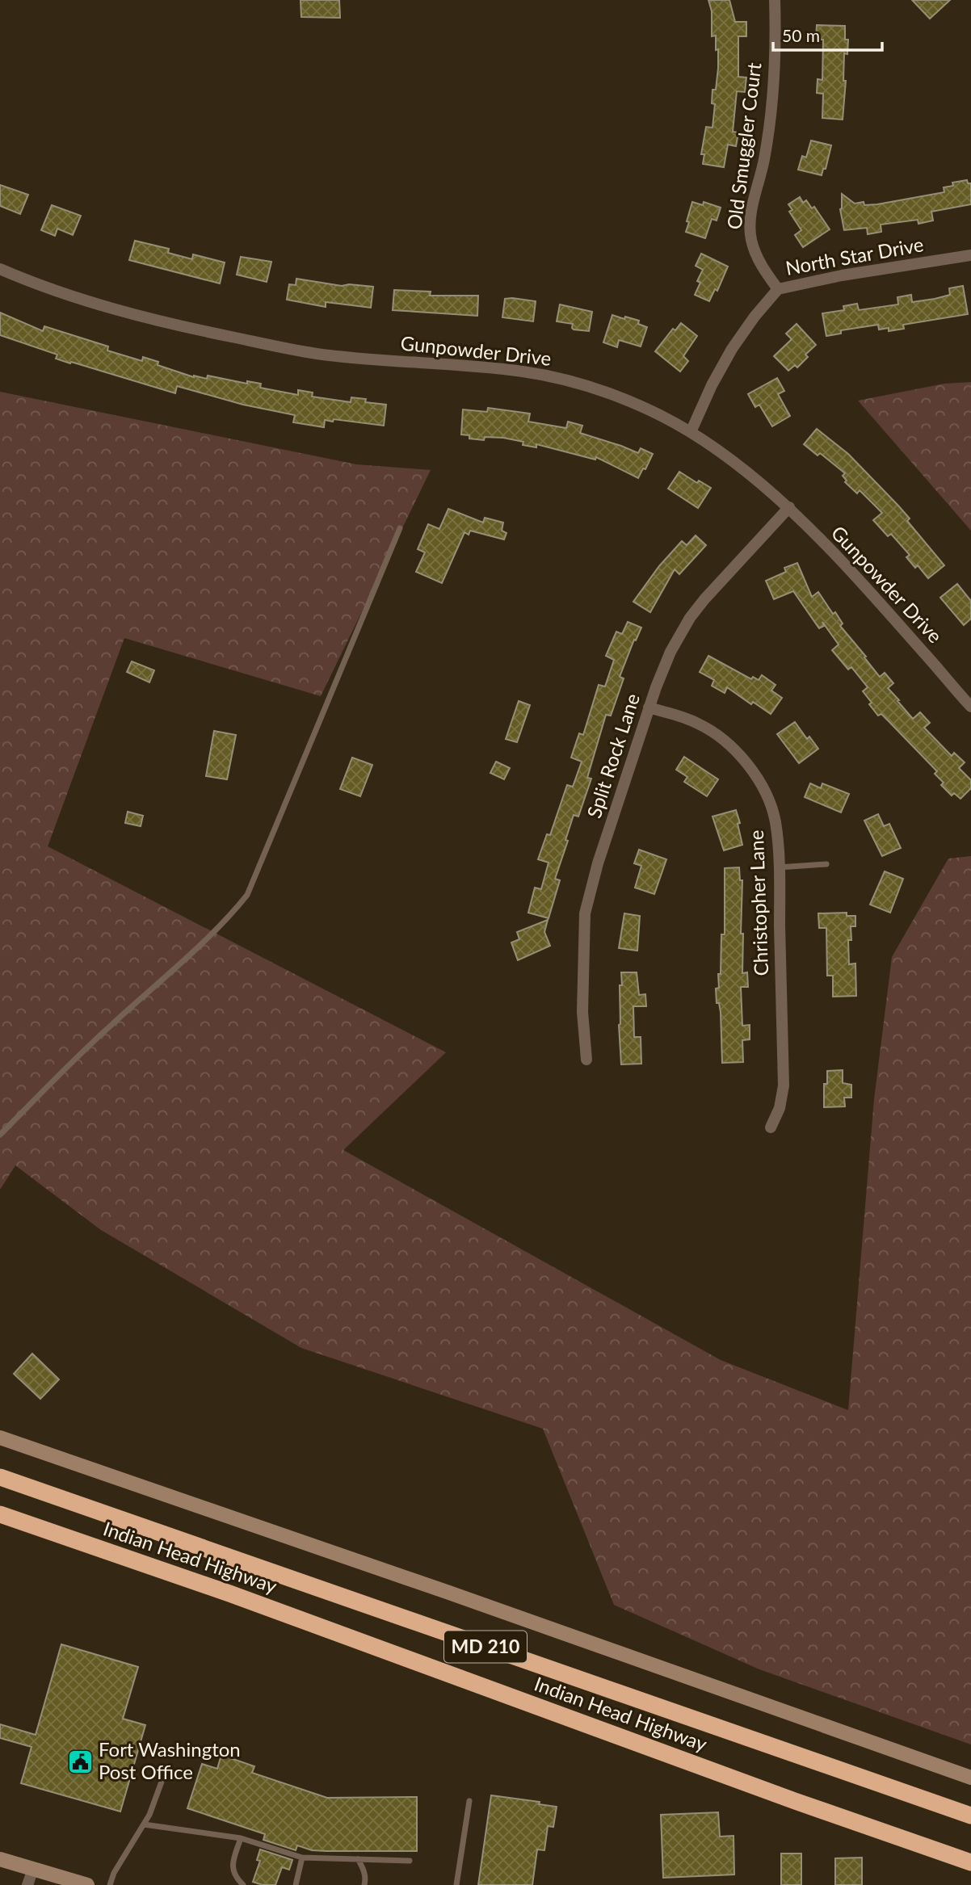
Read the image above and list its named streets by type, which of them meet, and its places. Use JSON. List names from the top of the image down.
{
  "streets": {
    "highway": ["Indian Head Highway", "MD 210"],
    "street": [
      "Old Smuggler Court",
      "North Star Drive",
      "Gunpowder Drive",
      "Split Rock Lane",
      "Christopher Lane"
    ]
  },
  "crossings": [
    ["Old Smuggler Court", "North Star Drive"],
    ["North Star Drive", "Gunpowder Drive"],
    ["Gunpowder Drive", "Split Rock Lane"],
    ["Split Rock Lane", "Christopher Lane"]
  ],
  "places": {
    "public building": ["Fort Washington Post Office"]
  },
  "scale_bar": "50 m"
}
